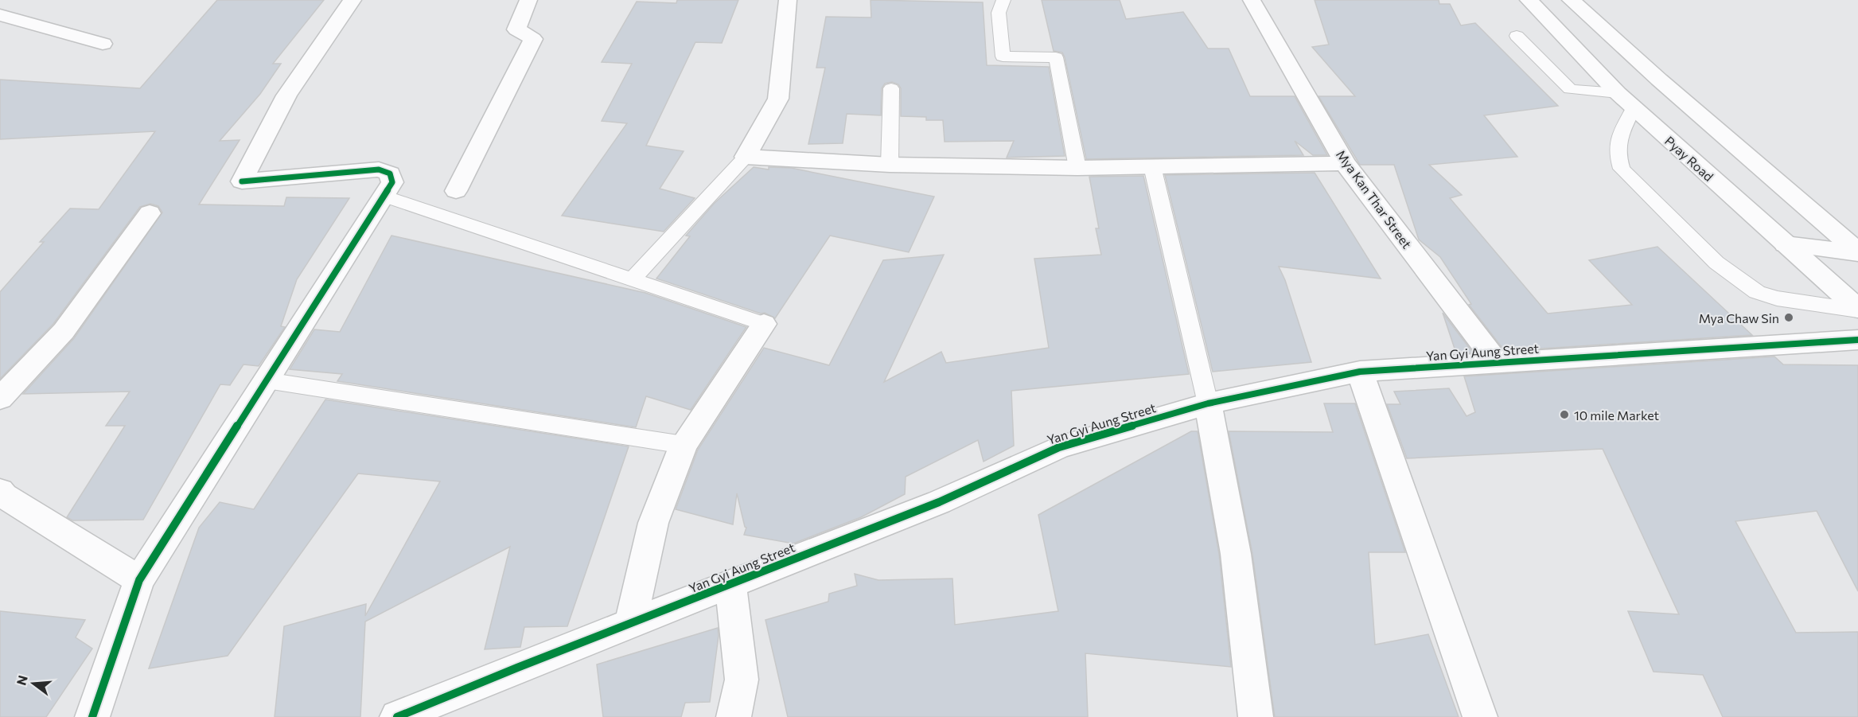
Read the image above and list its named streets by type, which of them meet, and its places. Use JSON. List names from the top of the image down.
{
  "streets": {
    "main road": ["Pyay Road", "Mya Kan Thar Street", "Yan Gyi Aung Street"]
  },
  "crossings": [
    ["Mya Kan Thar Street", "Yan Gyi Aung Street"]
  ],
  "places": ["Mya Chaw Sin", "10 mile Market"],
  "north": "left"
}
